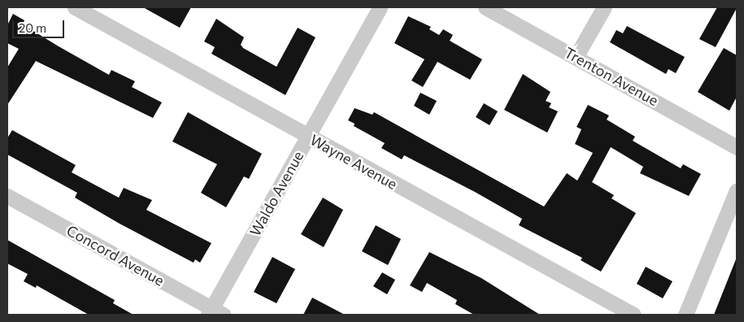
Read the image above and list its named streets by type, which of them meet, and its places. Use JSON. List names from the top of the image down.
{
  "streets": {
    "street": [
      "Trenton Avenue",
      "Wayne Avenue",
      "Waldo Avenue",
      "Concord Avenue"
    ]
  },
  "crossings": [
    ["Wayne Avenue", "Waldo Avenue"],
    ["Waldo Avenue", "Concord Avenue"]
  ],
  "scale_bar": "20 m"
}
